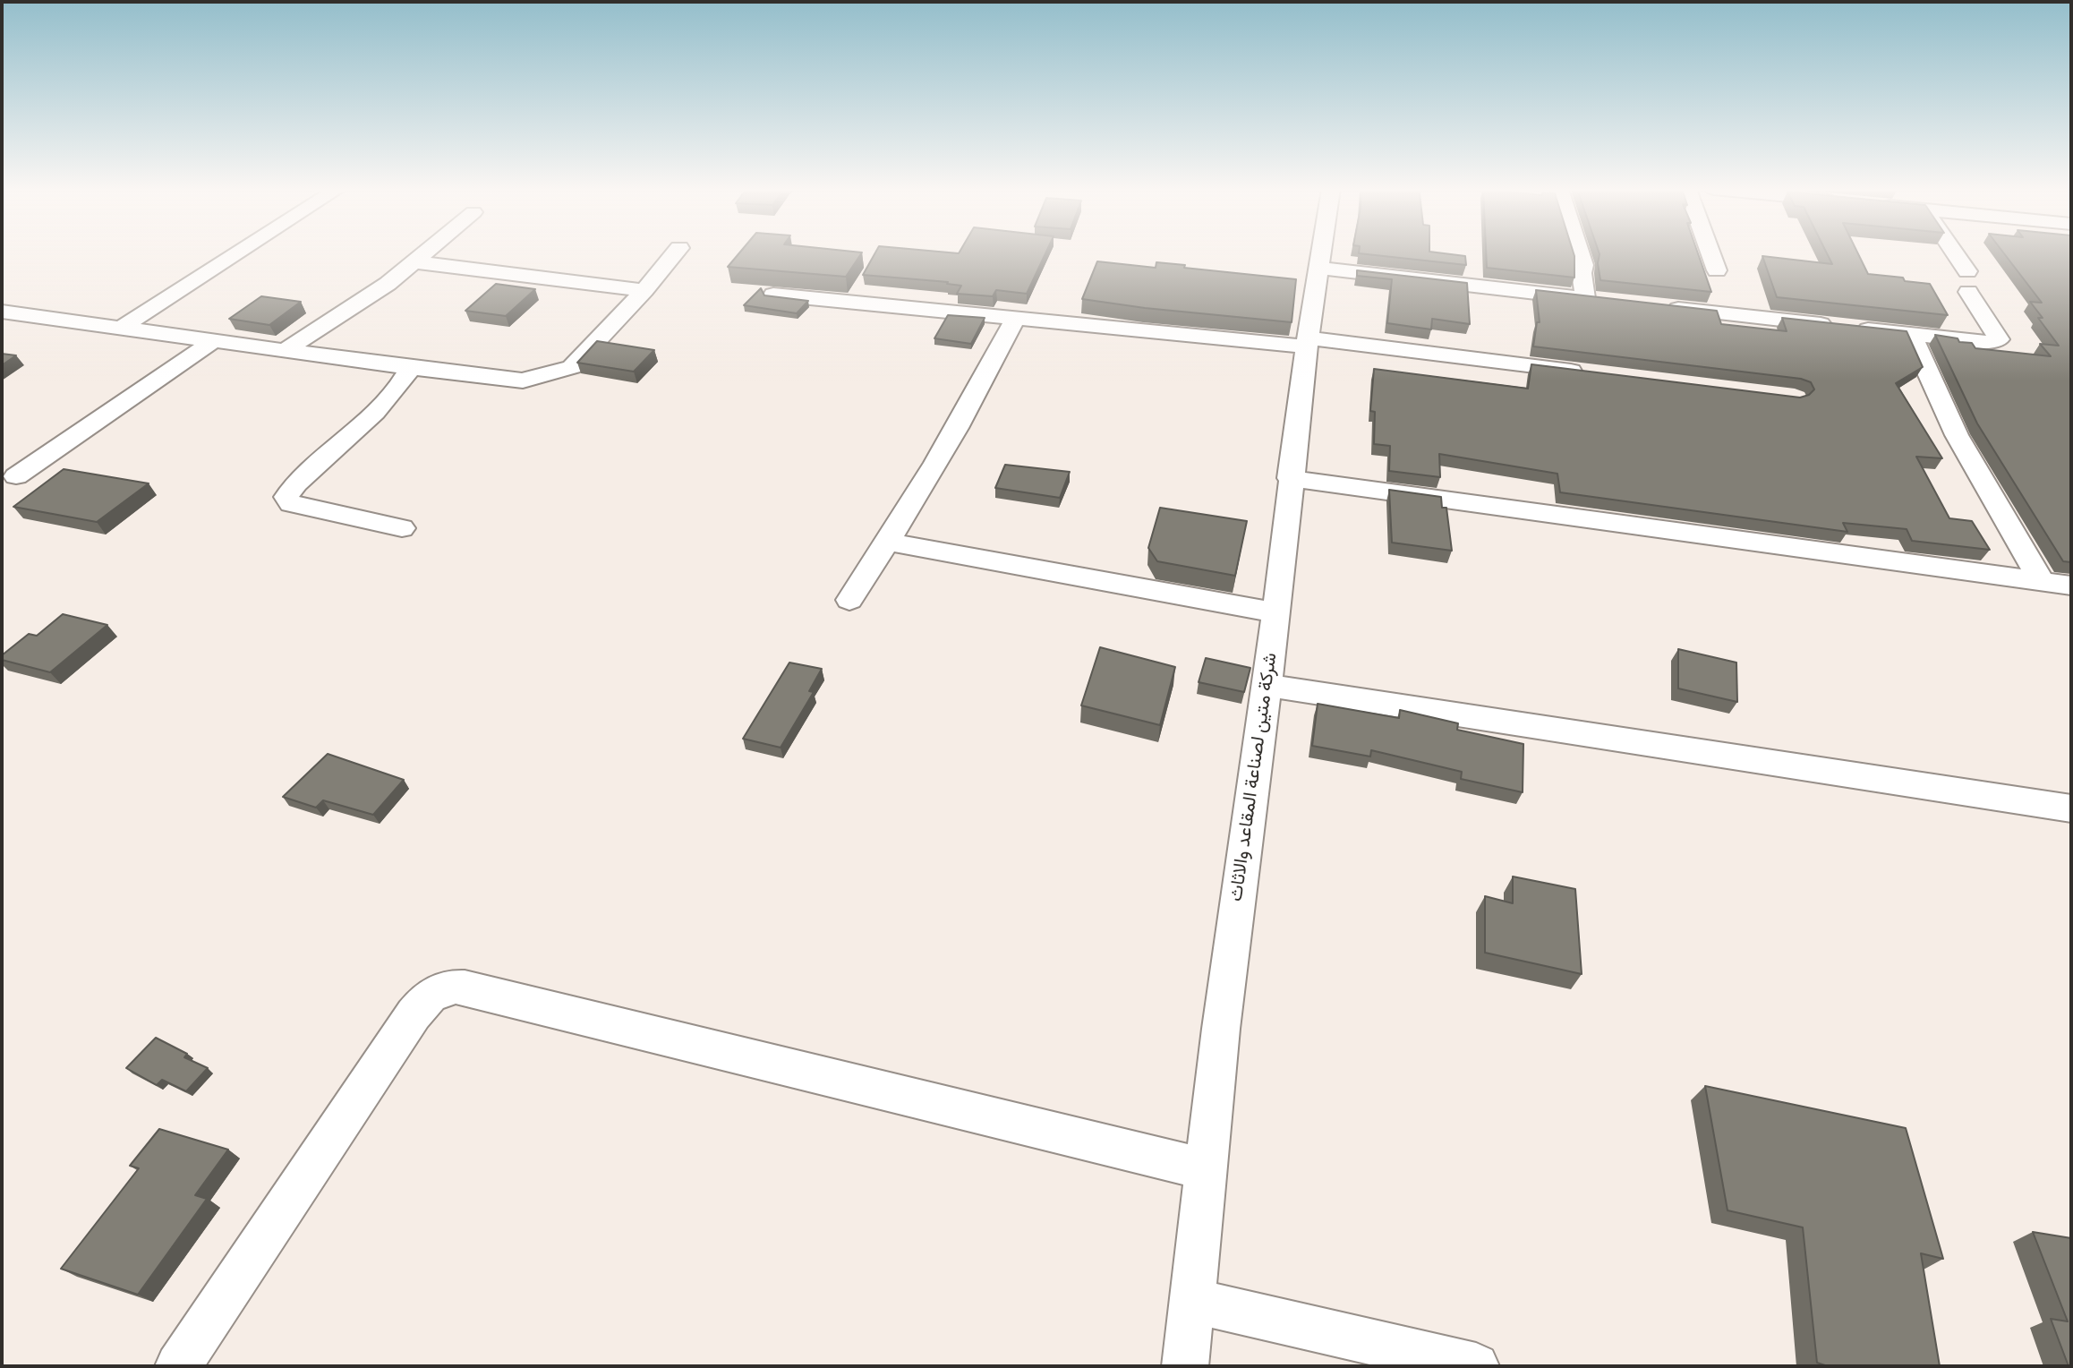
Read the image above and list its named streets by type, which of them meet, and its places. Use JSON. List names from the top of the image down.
{
  "streets": {
    "street": ["شركة متين لصناعة المقاعد والاثاث"]
  }
}
